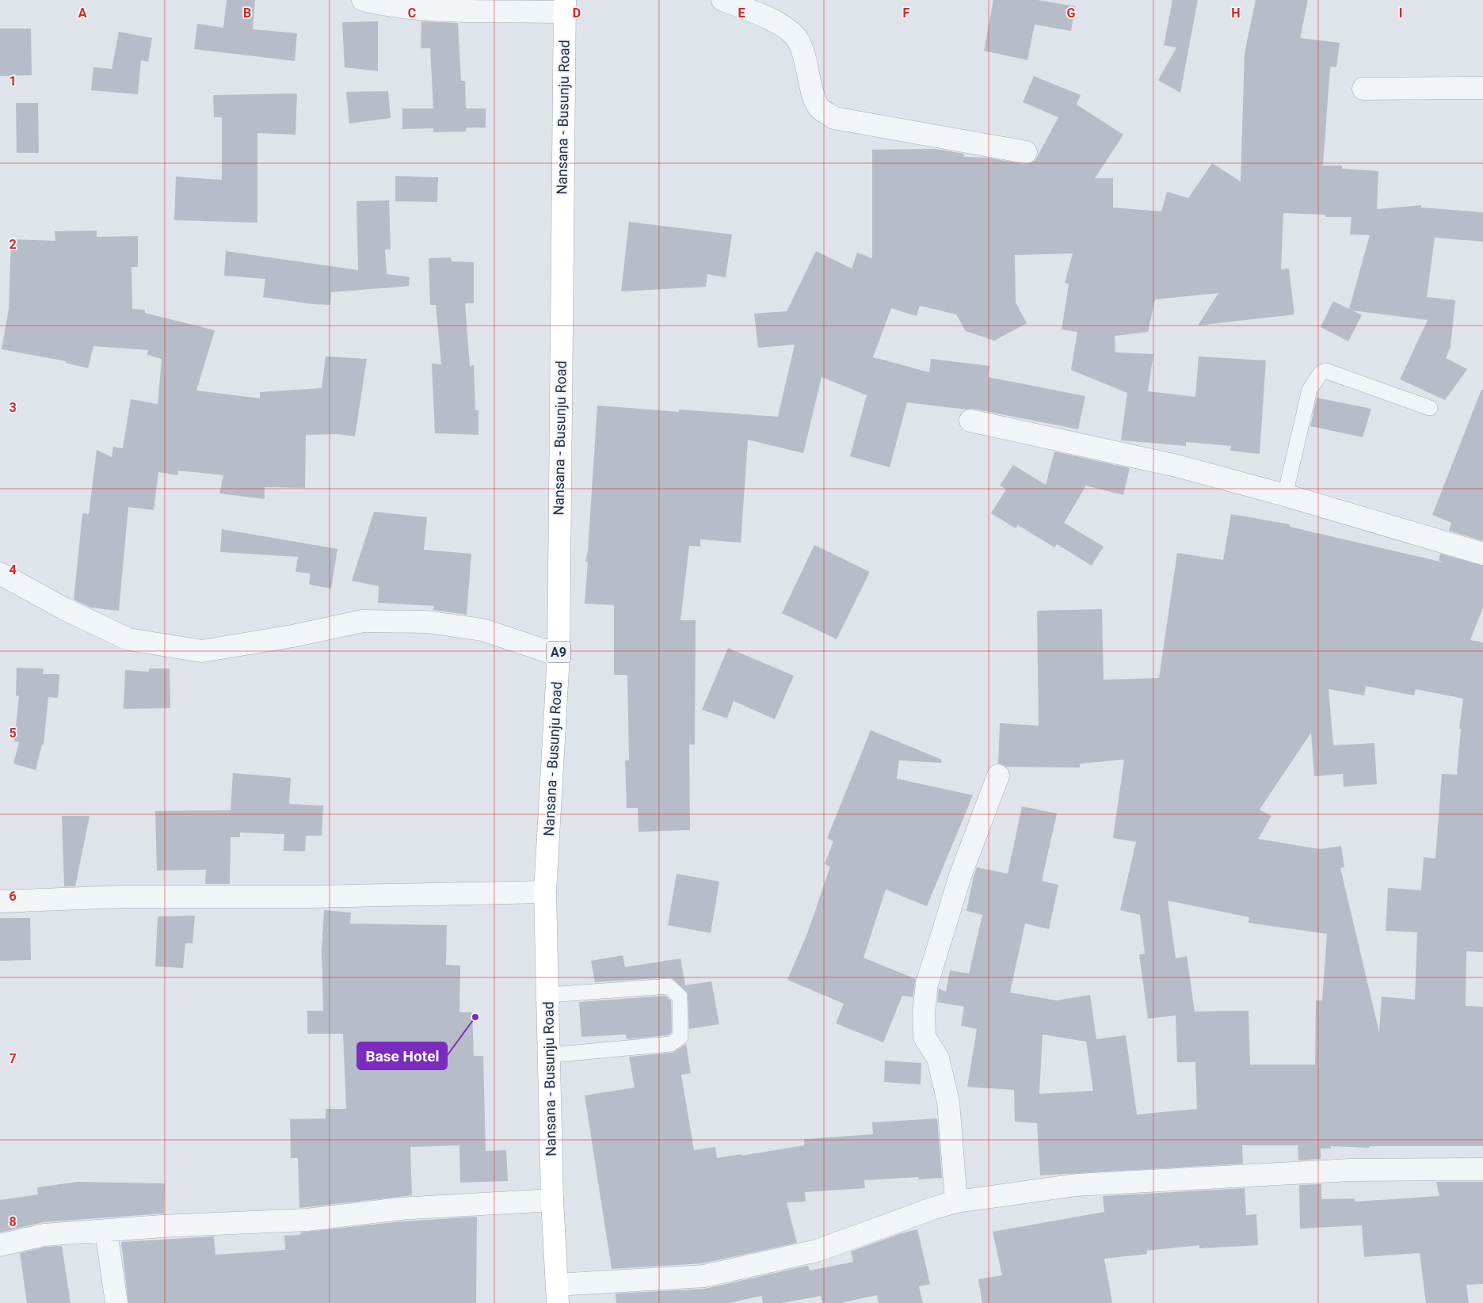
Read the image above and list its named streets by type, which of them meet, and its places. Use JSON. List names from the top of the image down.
{
  "streets": {
    "main road": ["Nansana - Busunju Road", "A9"]
  },
  "places": ["Base Hotel"],
  "grid": {
    "columns": [
      "A",
      "B",
      "C",
      "D",
      "E",
      "F",
      "G",
      "H",
      "I"
    ],
    "rows": [
      "1",
      "2",
      "3",
      "4",
      "5",
      "6",
      "7",
      "8"
    ]
  }
}
